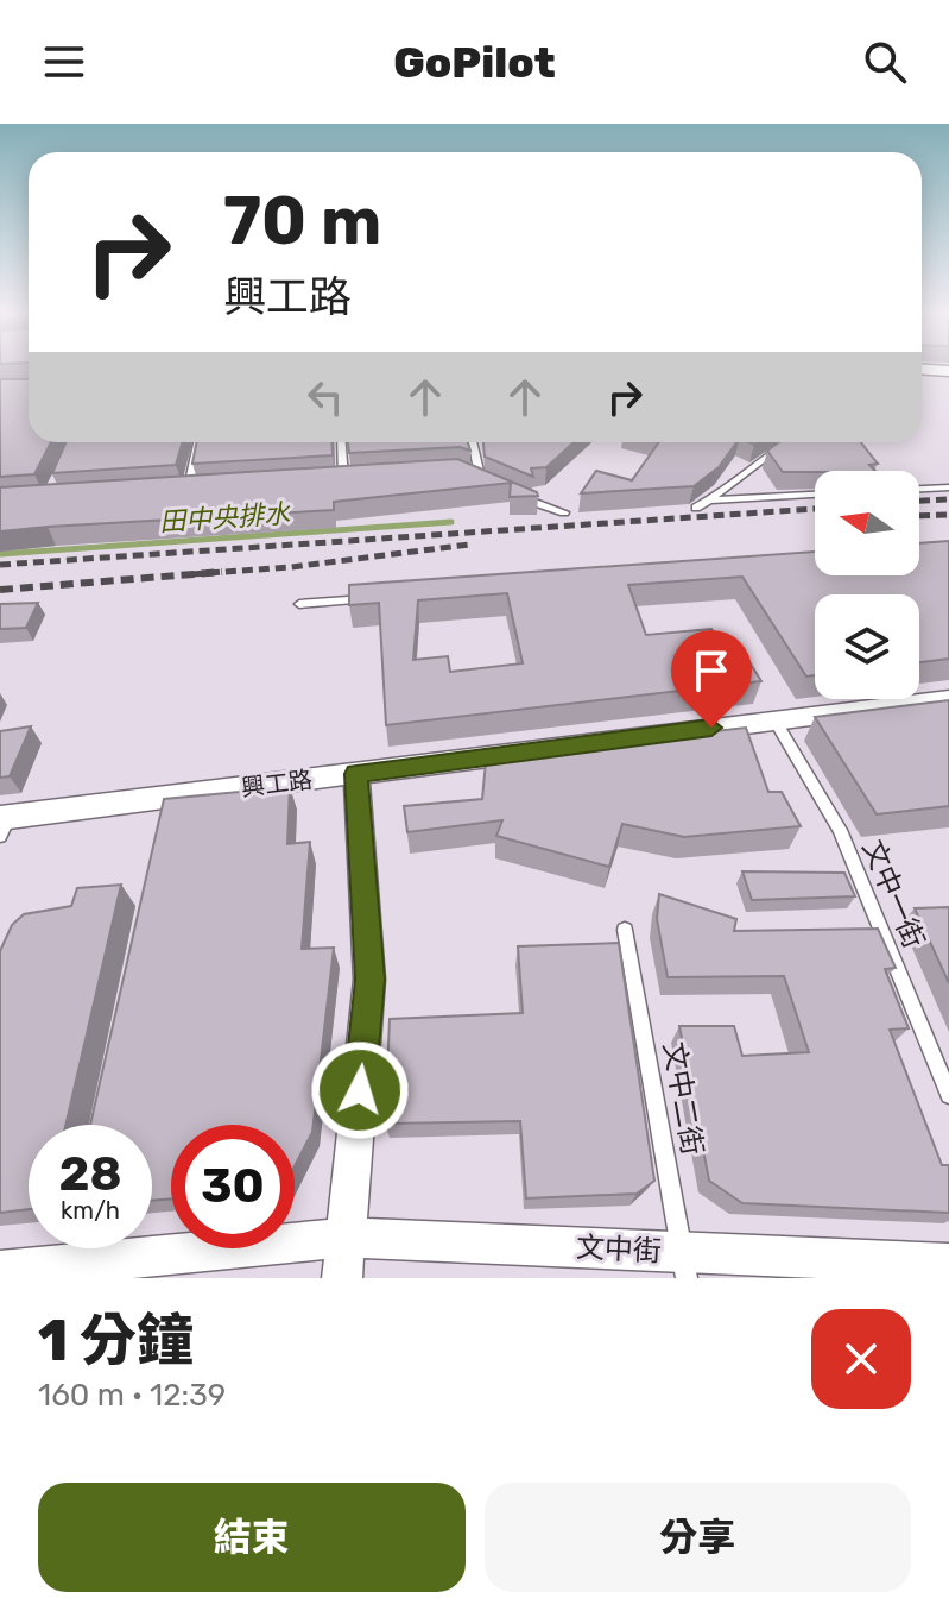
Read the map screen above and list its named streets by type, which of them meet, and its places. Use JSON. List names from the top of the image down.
{
  "streets": {
    "street": ["興工路", "文中街"],
    "lane": ["文中一街", "文中二街"]
  },
  "crossings": [
    ["興工路", "文中一街"],
    ["文中二街", "文中街"]
  ],
  "water": ["田中央排水"],
  "north": "left",
  "page": {
    "header": "GoPilot",
    "turn": ["70 m", "興工路"],
    "speed": "28 km/h",
    "limit": "30",
    "heading": ["1 分鐘", "160 m · 12:39"],
    "buttons": ["結束", "分享"]
  }
}
